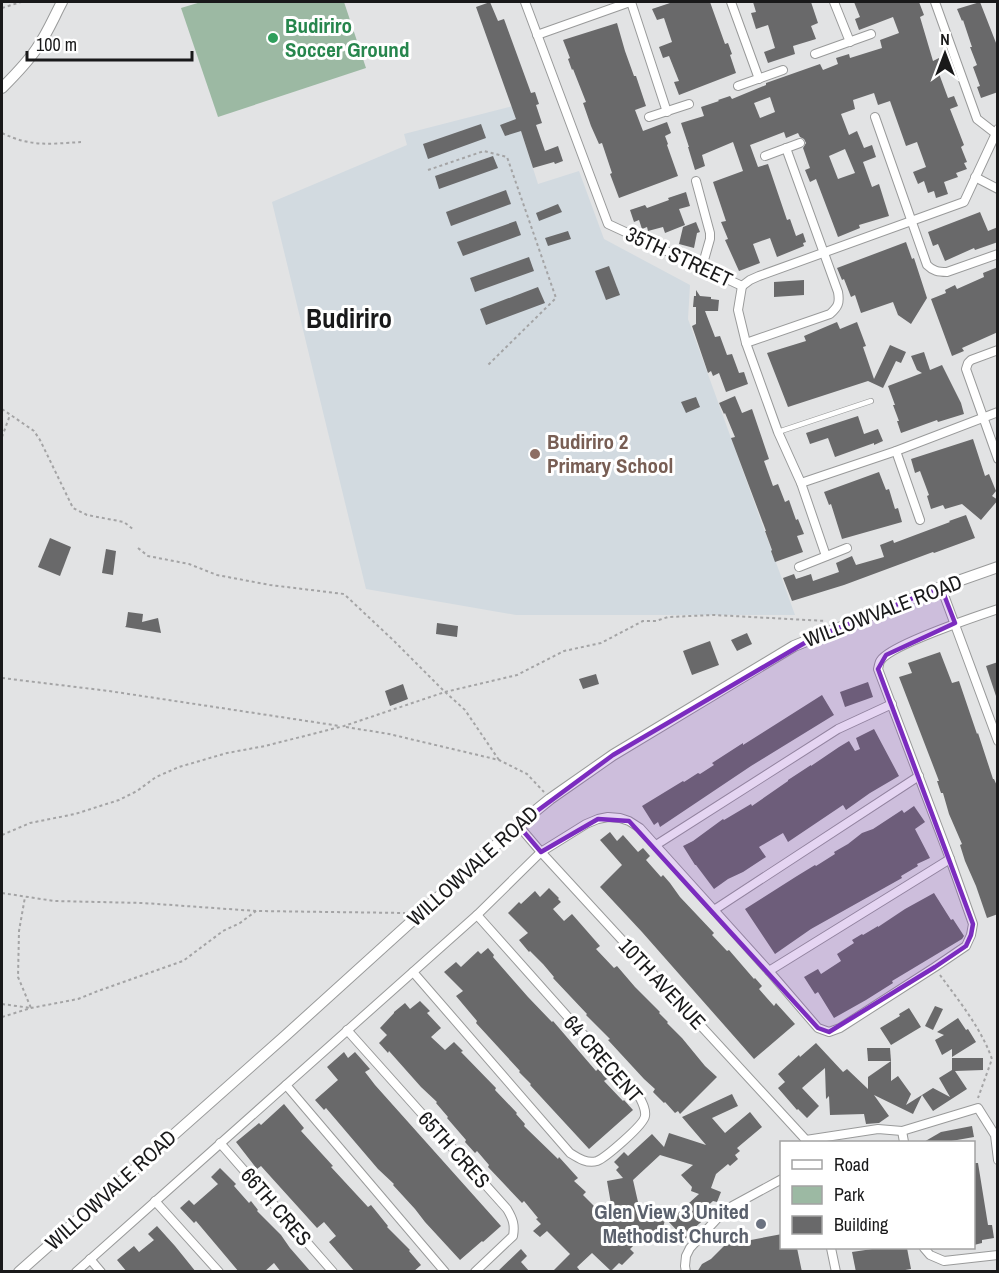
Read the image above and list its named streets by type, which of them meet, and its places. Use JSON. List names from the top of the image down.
{
  "streets": {
    "street": [
      "35TH STREET",
      "WILLOWVALE ROAD",
      "10TH AVENUE",
      "64 CRECENT",
      "65TH CRES",
      "66TH CRES"
    ]
  },
  "crossings": [
    ["WILLOWVALE ROAD", "10TH AVENUE"]
  ],
  "districts": ["Budiriro"],
  "places": ["Budiriro Soccer Ground", "Budiriro 2 Primary School", "Glen View 3 United Methodist Church"],
  "legend": ["Road", "Park", "Building"],
  "scale_bar": "100 m",
  "north": "top"
}
